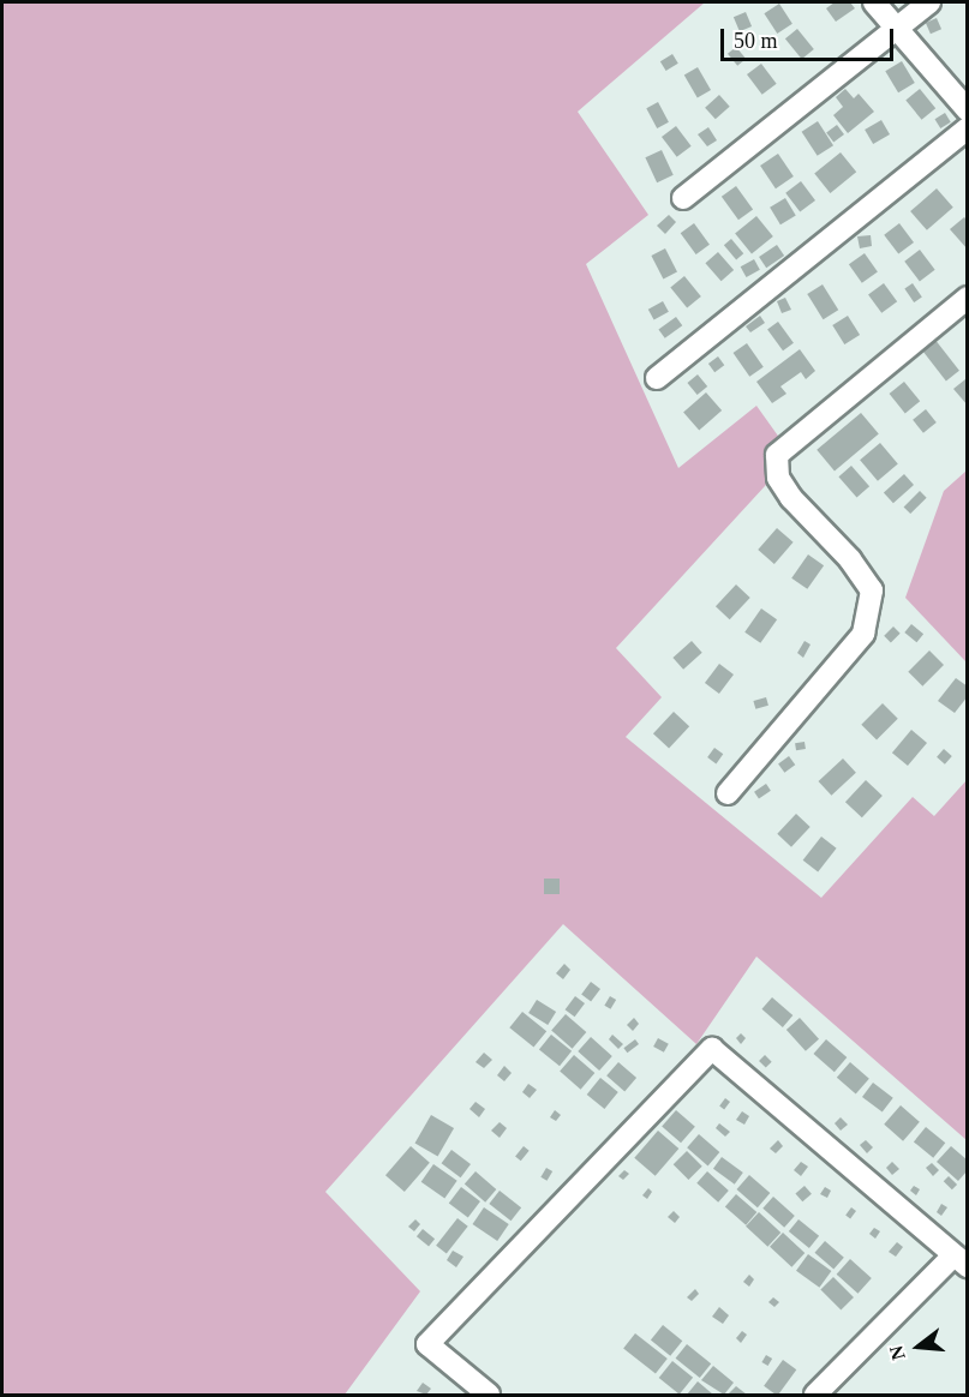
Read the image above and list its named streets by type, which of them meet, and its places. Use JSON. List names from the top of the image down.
{
  "scale_bar": "50 m",
  "north": "left"
}
